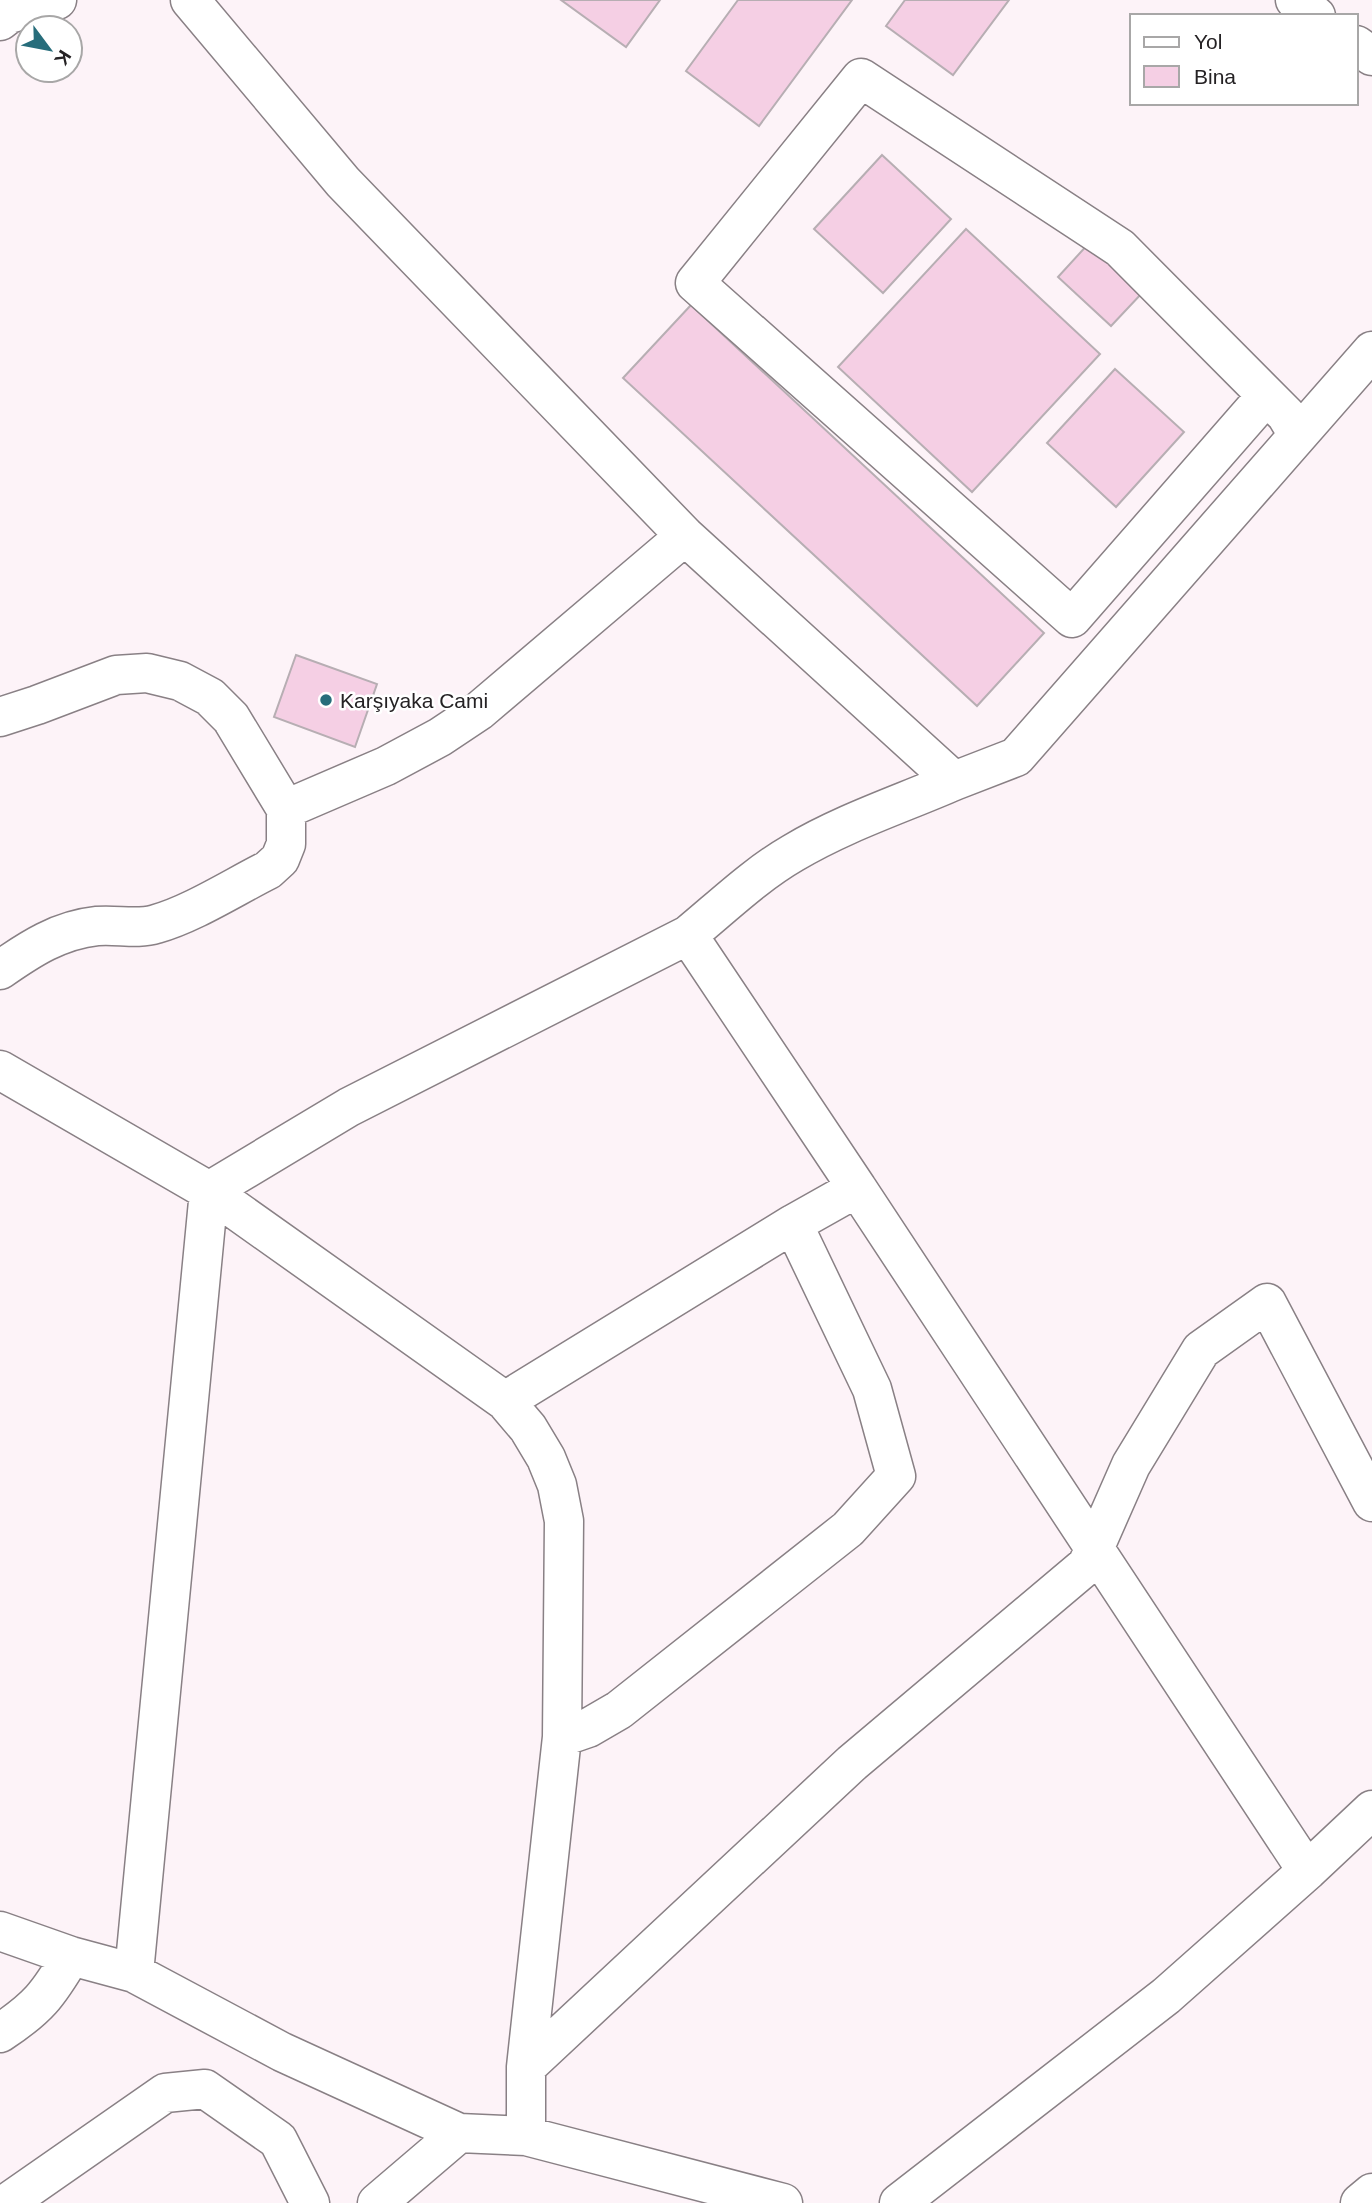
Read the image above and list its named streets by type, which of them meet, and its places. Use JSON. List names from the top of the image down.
{
  "places": ["Karşıyaka Cami"],
  "legend": ["Yol", "Bina"],
  "north": "bottom right"
}
